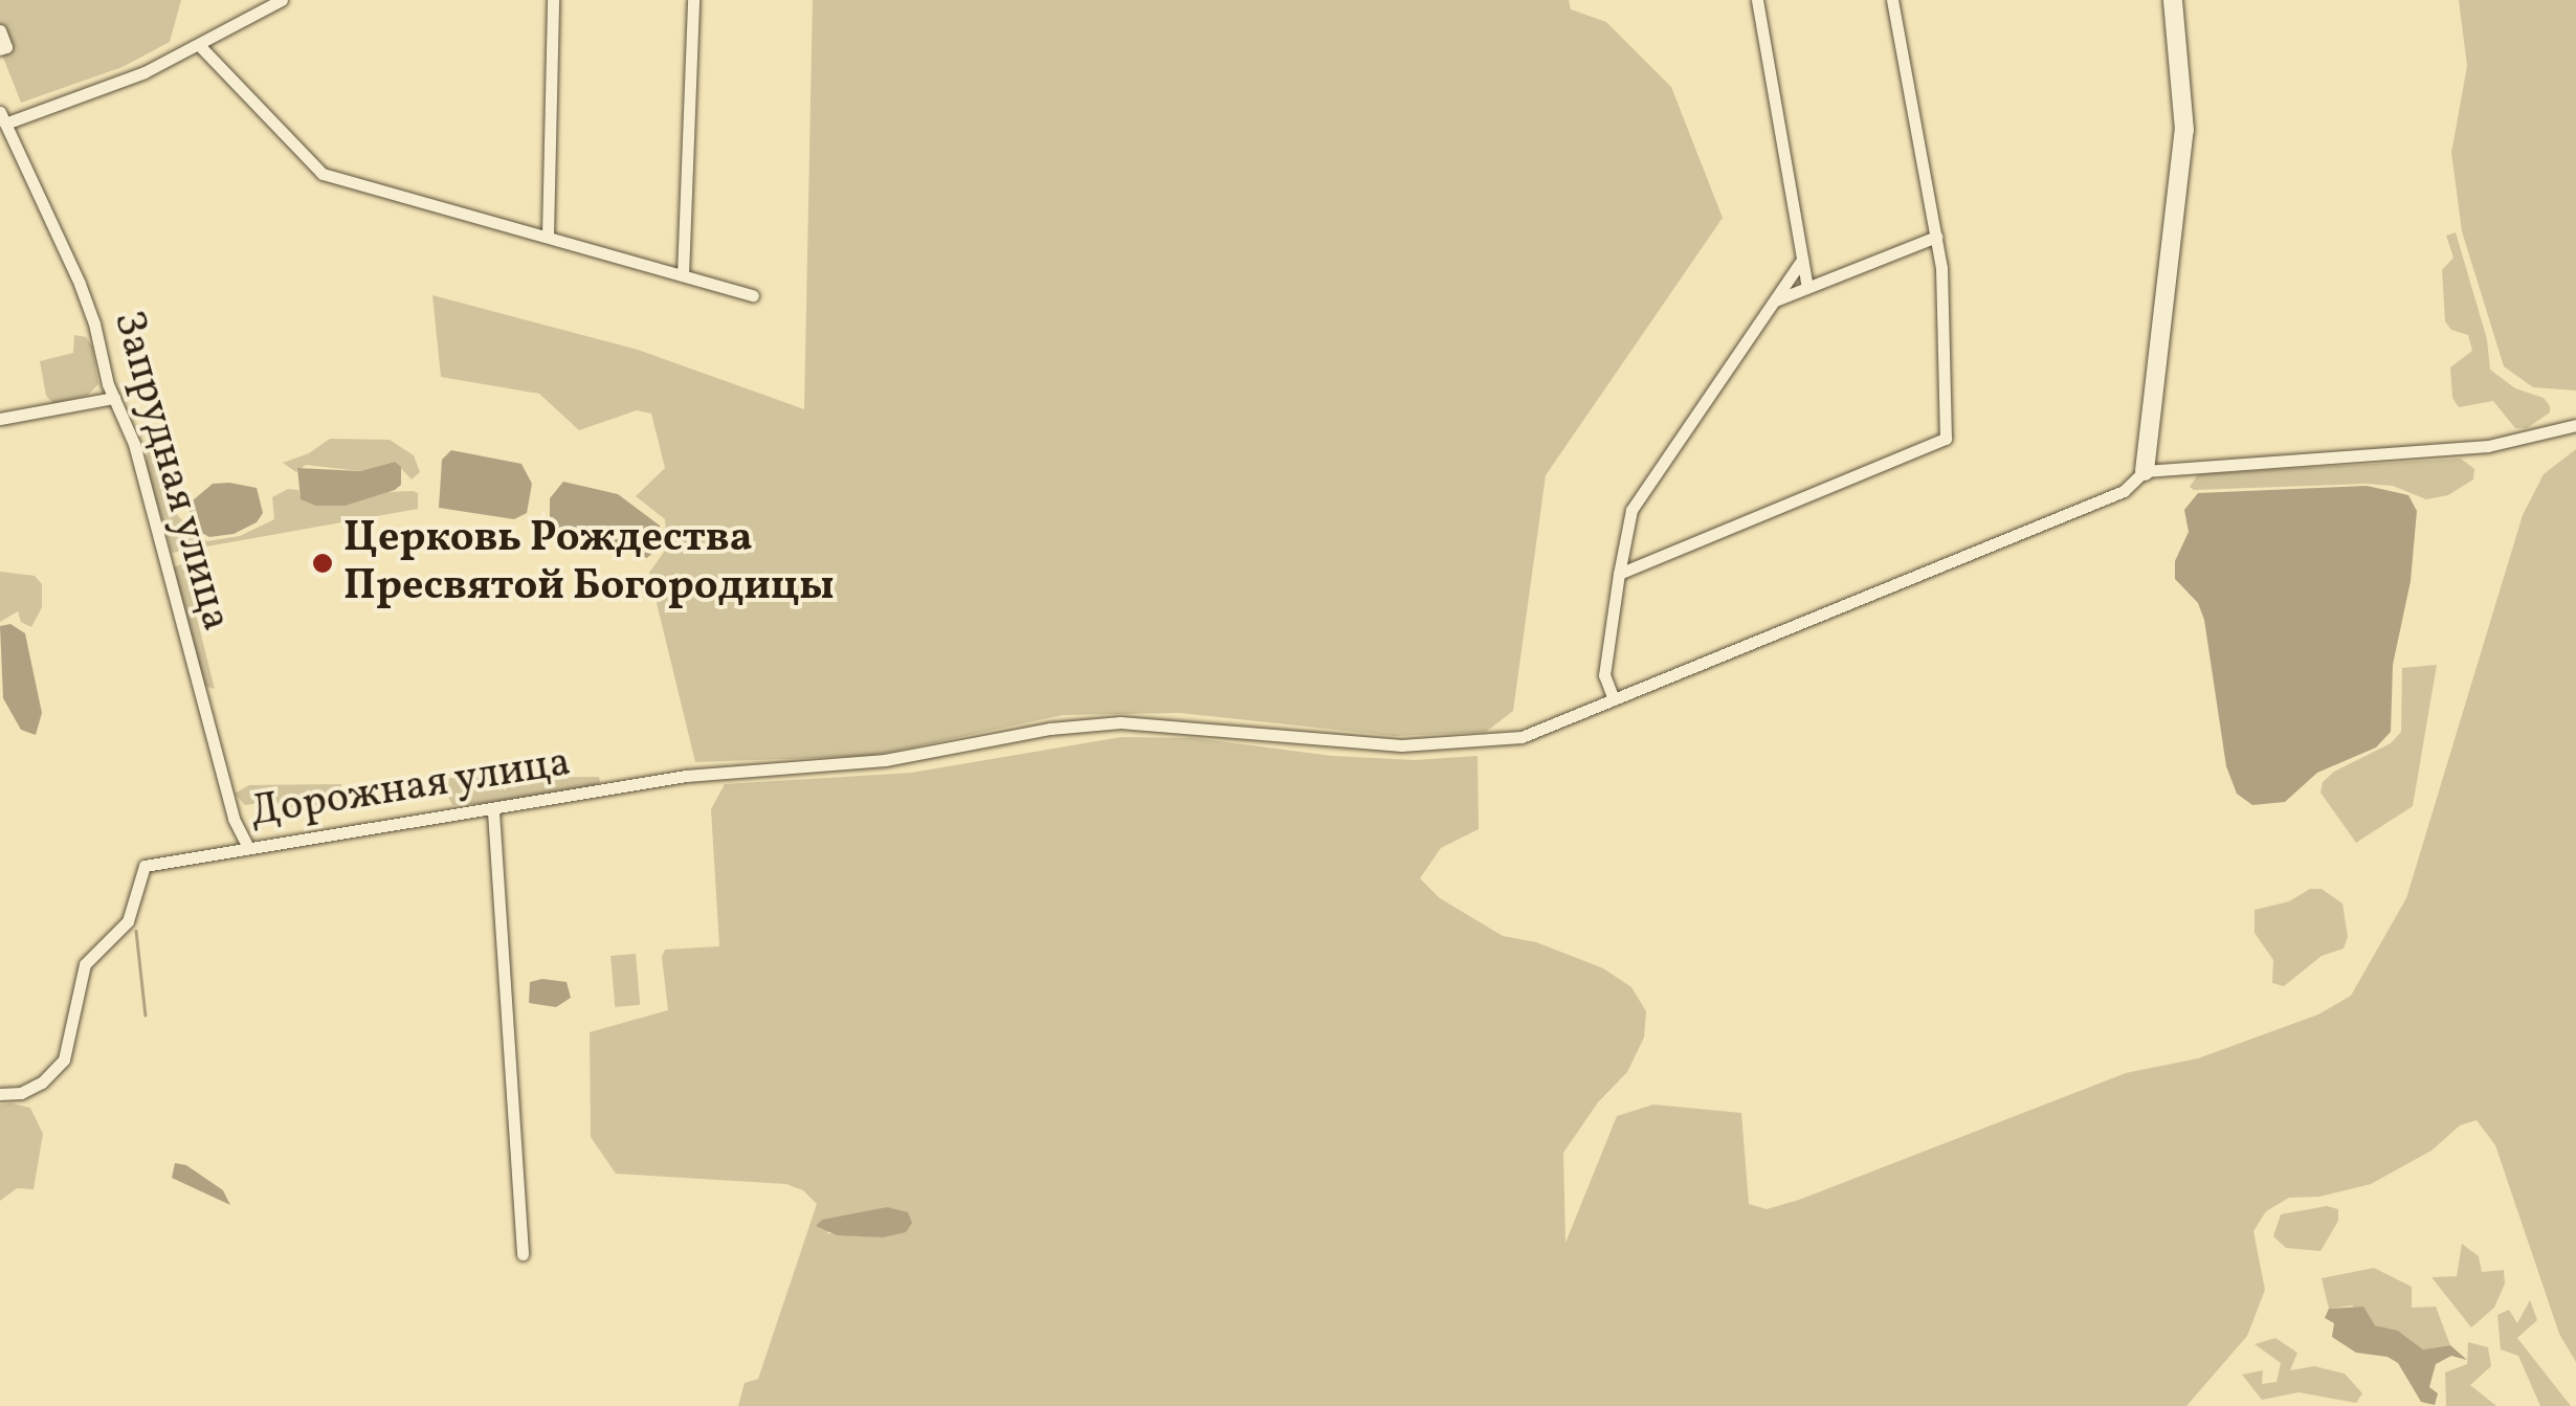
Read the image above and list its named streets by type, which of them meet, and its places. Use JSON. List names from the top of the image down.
{
  "streets": {
    "street": ["Запрудная улица", "Дорожная улица"]
  },
  "crossings": [
    ["Запрудная улица", "Дорожная улица"]
  ],
  "places": ["Церковь Рождества Пресвятой Богородицы"]
}
